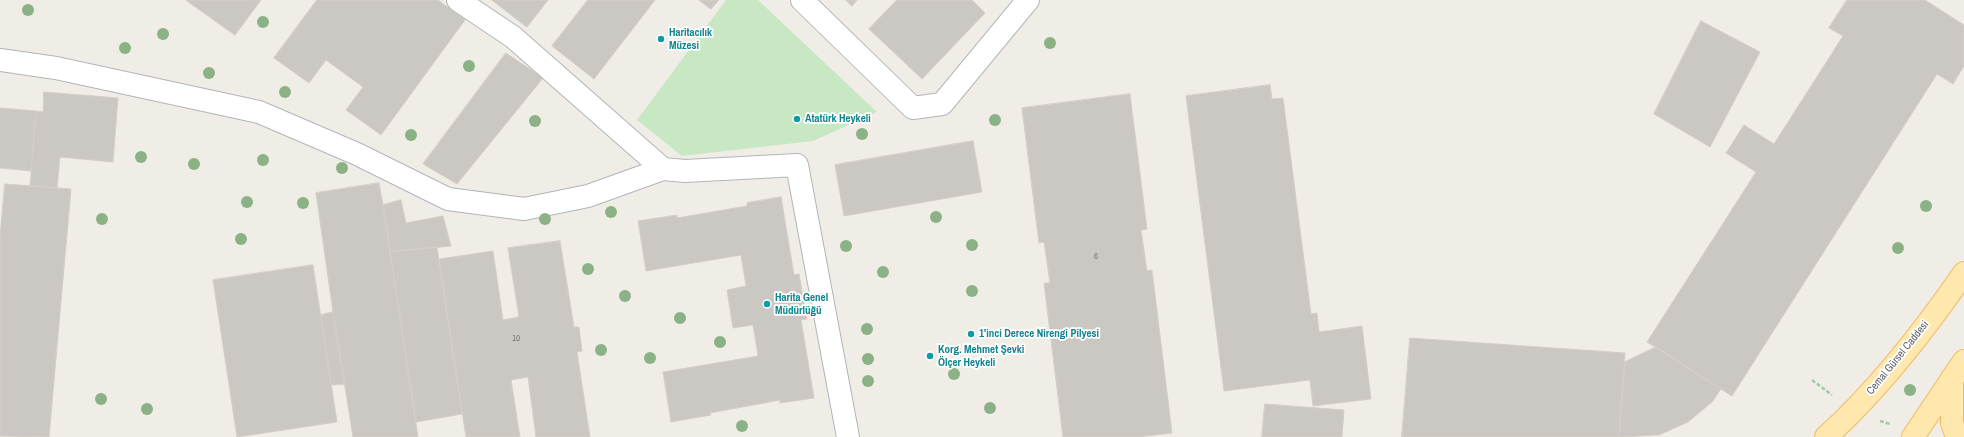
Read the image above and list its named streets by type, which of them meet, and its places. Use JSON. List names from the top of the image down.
{
  "streets": {
    "main road": ["Cemal Gürsel Caddesi"]
  },
  "places": [
    "Haritacılık Müzesi",
    "Atatürk Heykeli",
    "Harita Genel Müdürlüğü",
    "1'inci Derece Nirengi Pilyesi",
    "Korg. Mehmet Şevki Ölçer Heykeli"
  ],
  "house_numbers": ["6", "10"]
}
